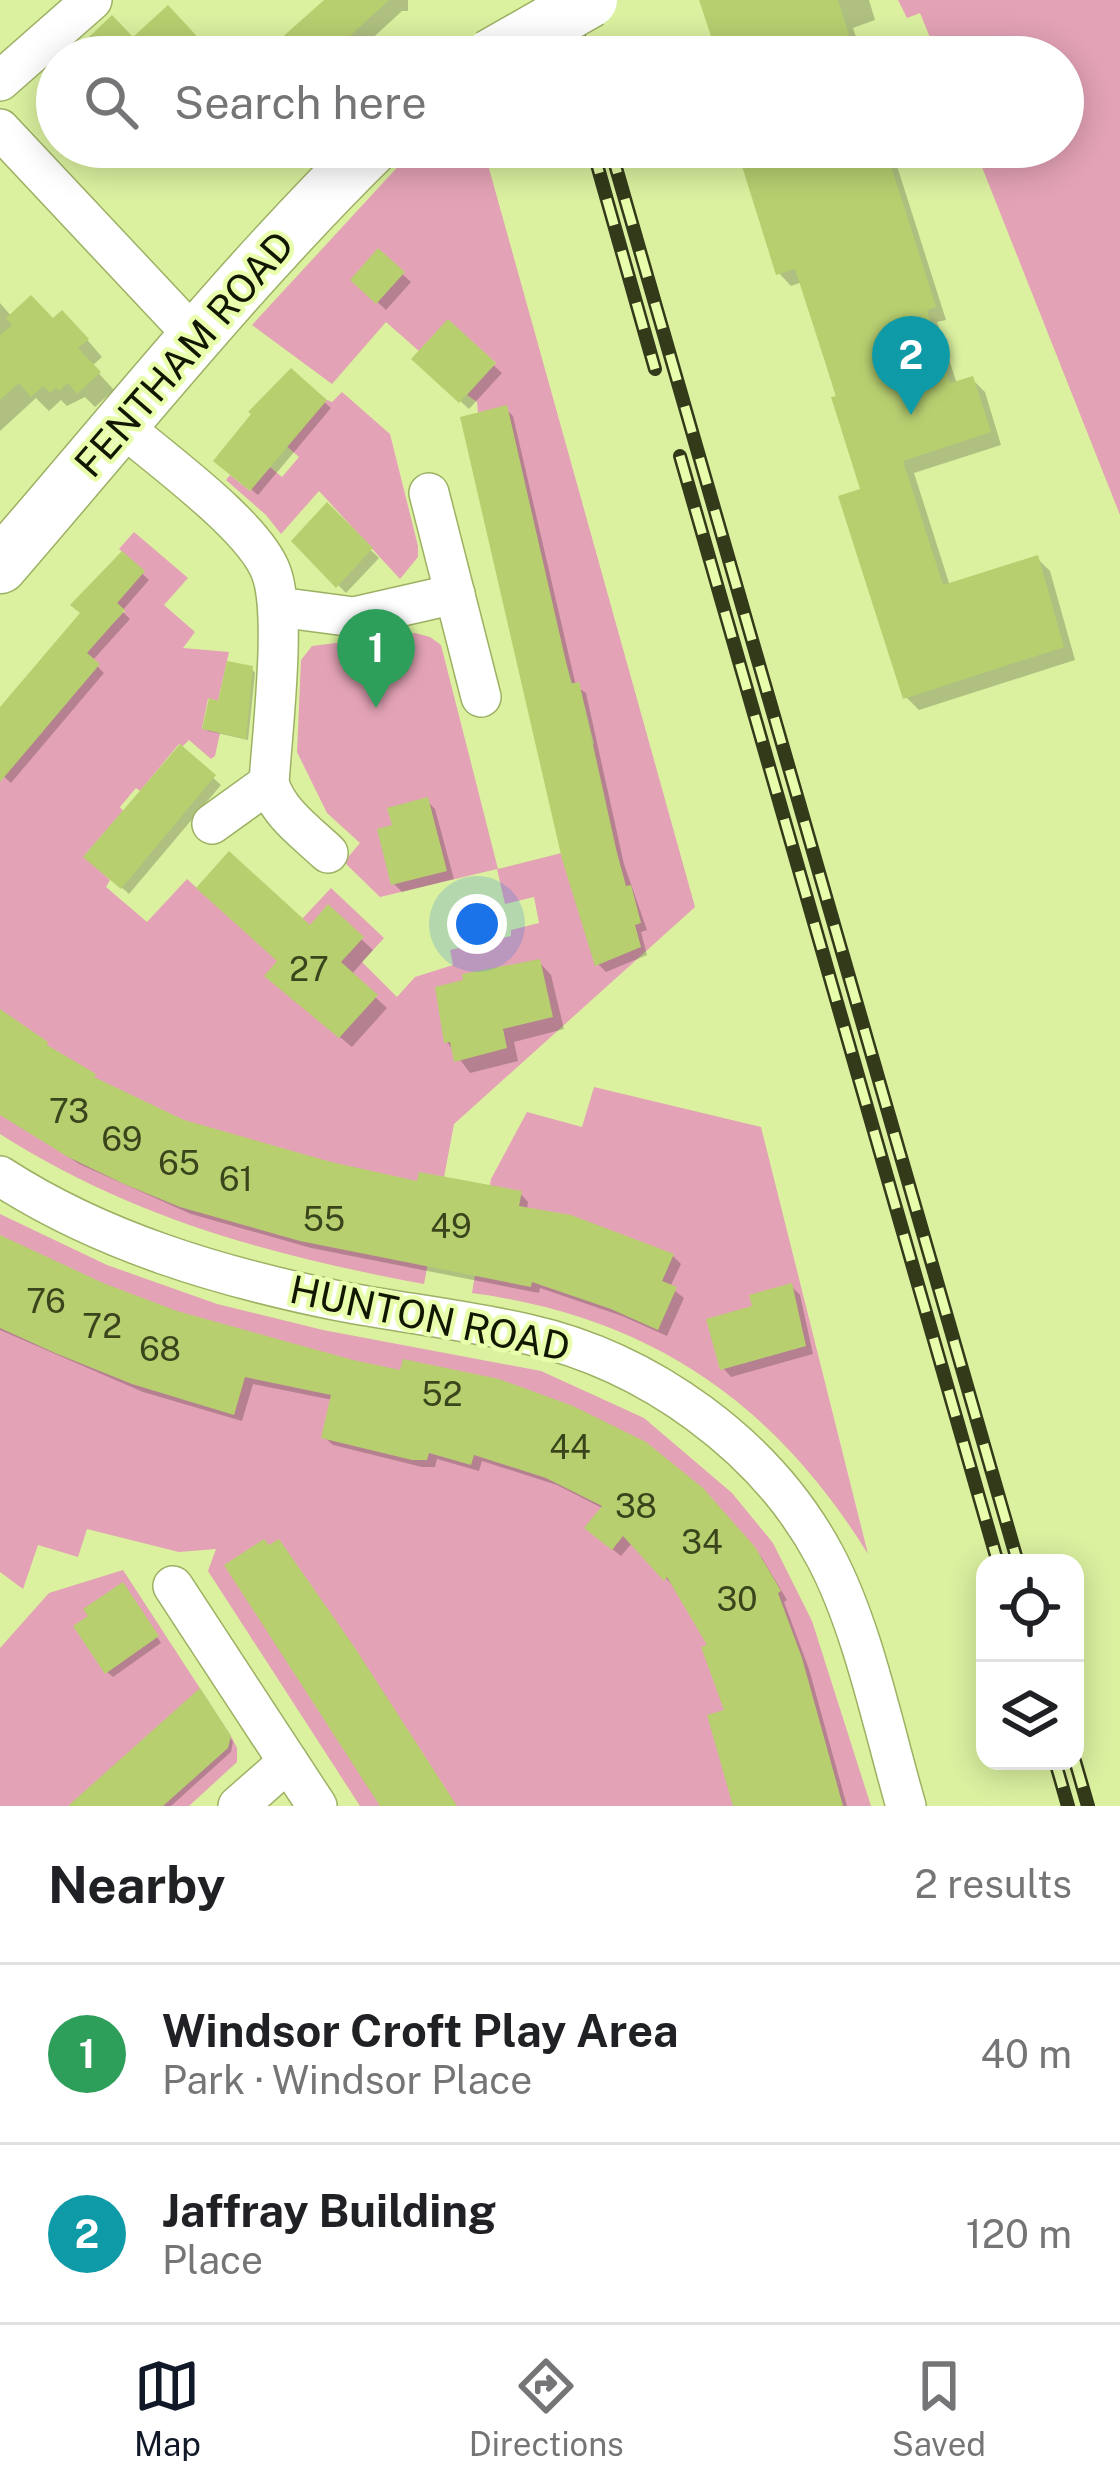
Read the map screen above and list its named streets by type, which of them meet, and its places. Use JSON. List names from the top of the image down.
{
  "streets": {
    "street": ["FENTHAM ROAD", "HUNTON ROAD"]
  },
  "house_numbers": [
    "27",
    "73",
    "69",
    "65",
    "61",
    "55",
    "49",
    "76",
    "72",
    "68",
    "52",
    "44",
    "38",
    "34",
    "30"
  ],
  "page": {
    "search": "Search here",
    "pins": ["2", "1"],
    "heading": ["Nearby", "2 results"],
    "list": [
      {
        "mark": "1",
        "name": "Windsor Croft Play Area",
        "note": "Park · Windsor Place",
        "value": "40 m"
      },
      {
        "mark": "2",
        "name": "Jaffray Building",
        "note": "Place",
        "value": "120 m"
      }
    ],
    "nav": ["Map", "Directions", "Saved"]
  }
}
